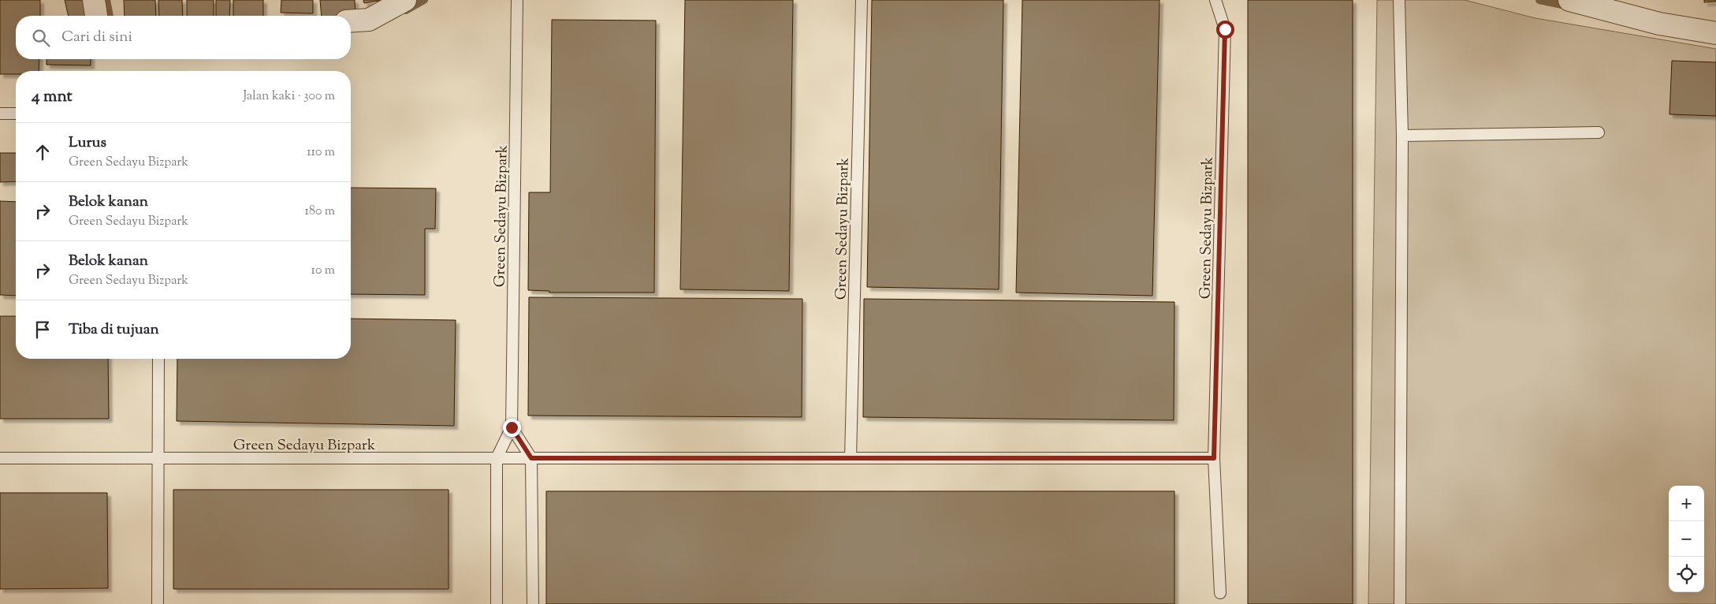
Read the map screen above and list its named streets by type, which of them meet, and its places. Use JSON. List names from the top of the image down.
{
  "streets": {
    "lane": ["Green Sedayu Bizpark"]
  },
  "page": {
    "search": "Cari di sini",
    "heading": ["4 mnt", "Jalan kaki · 300 m"],
    "list": [
      ["Lurus", "Green Sedayu Bizpark", "110 m"],
      ["Belok kanan", "Green Sedayu Bizpark", "180 m"],
      ["Belok kanan", "Green Sedayu Bizpark", "10 m"],
      "Tiba di tujuan"
    ],
    "map_buttons": ["+", "−"]
  }
}
